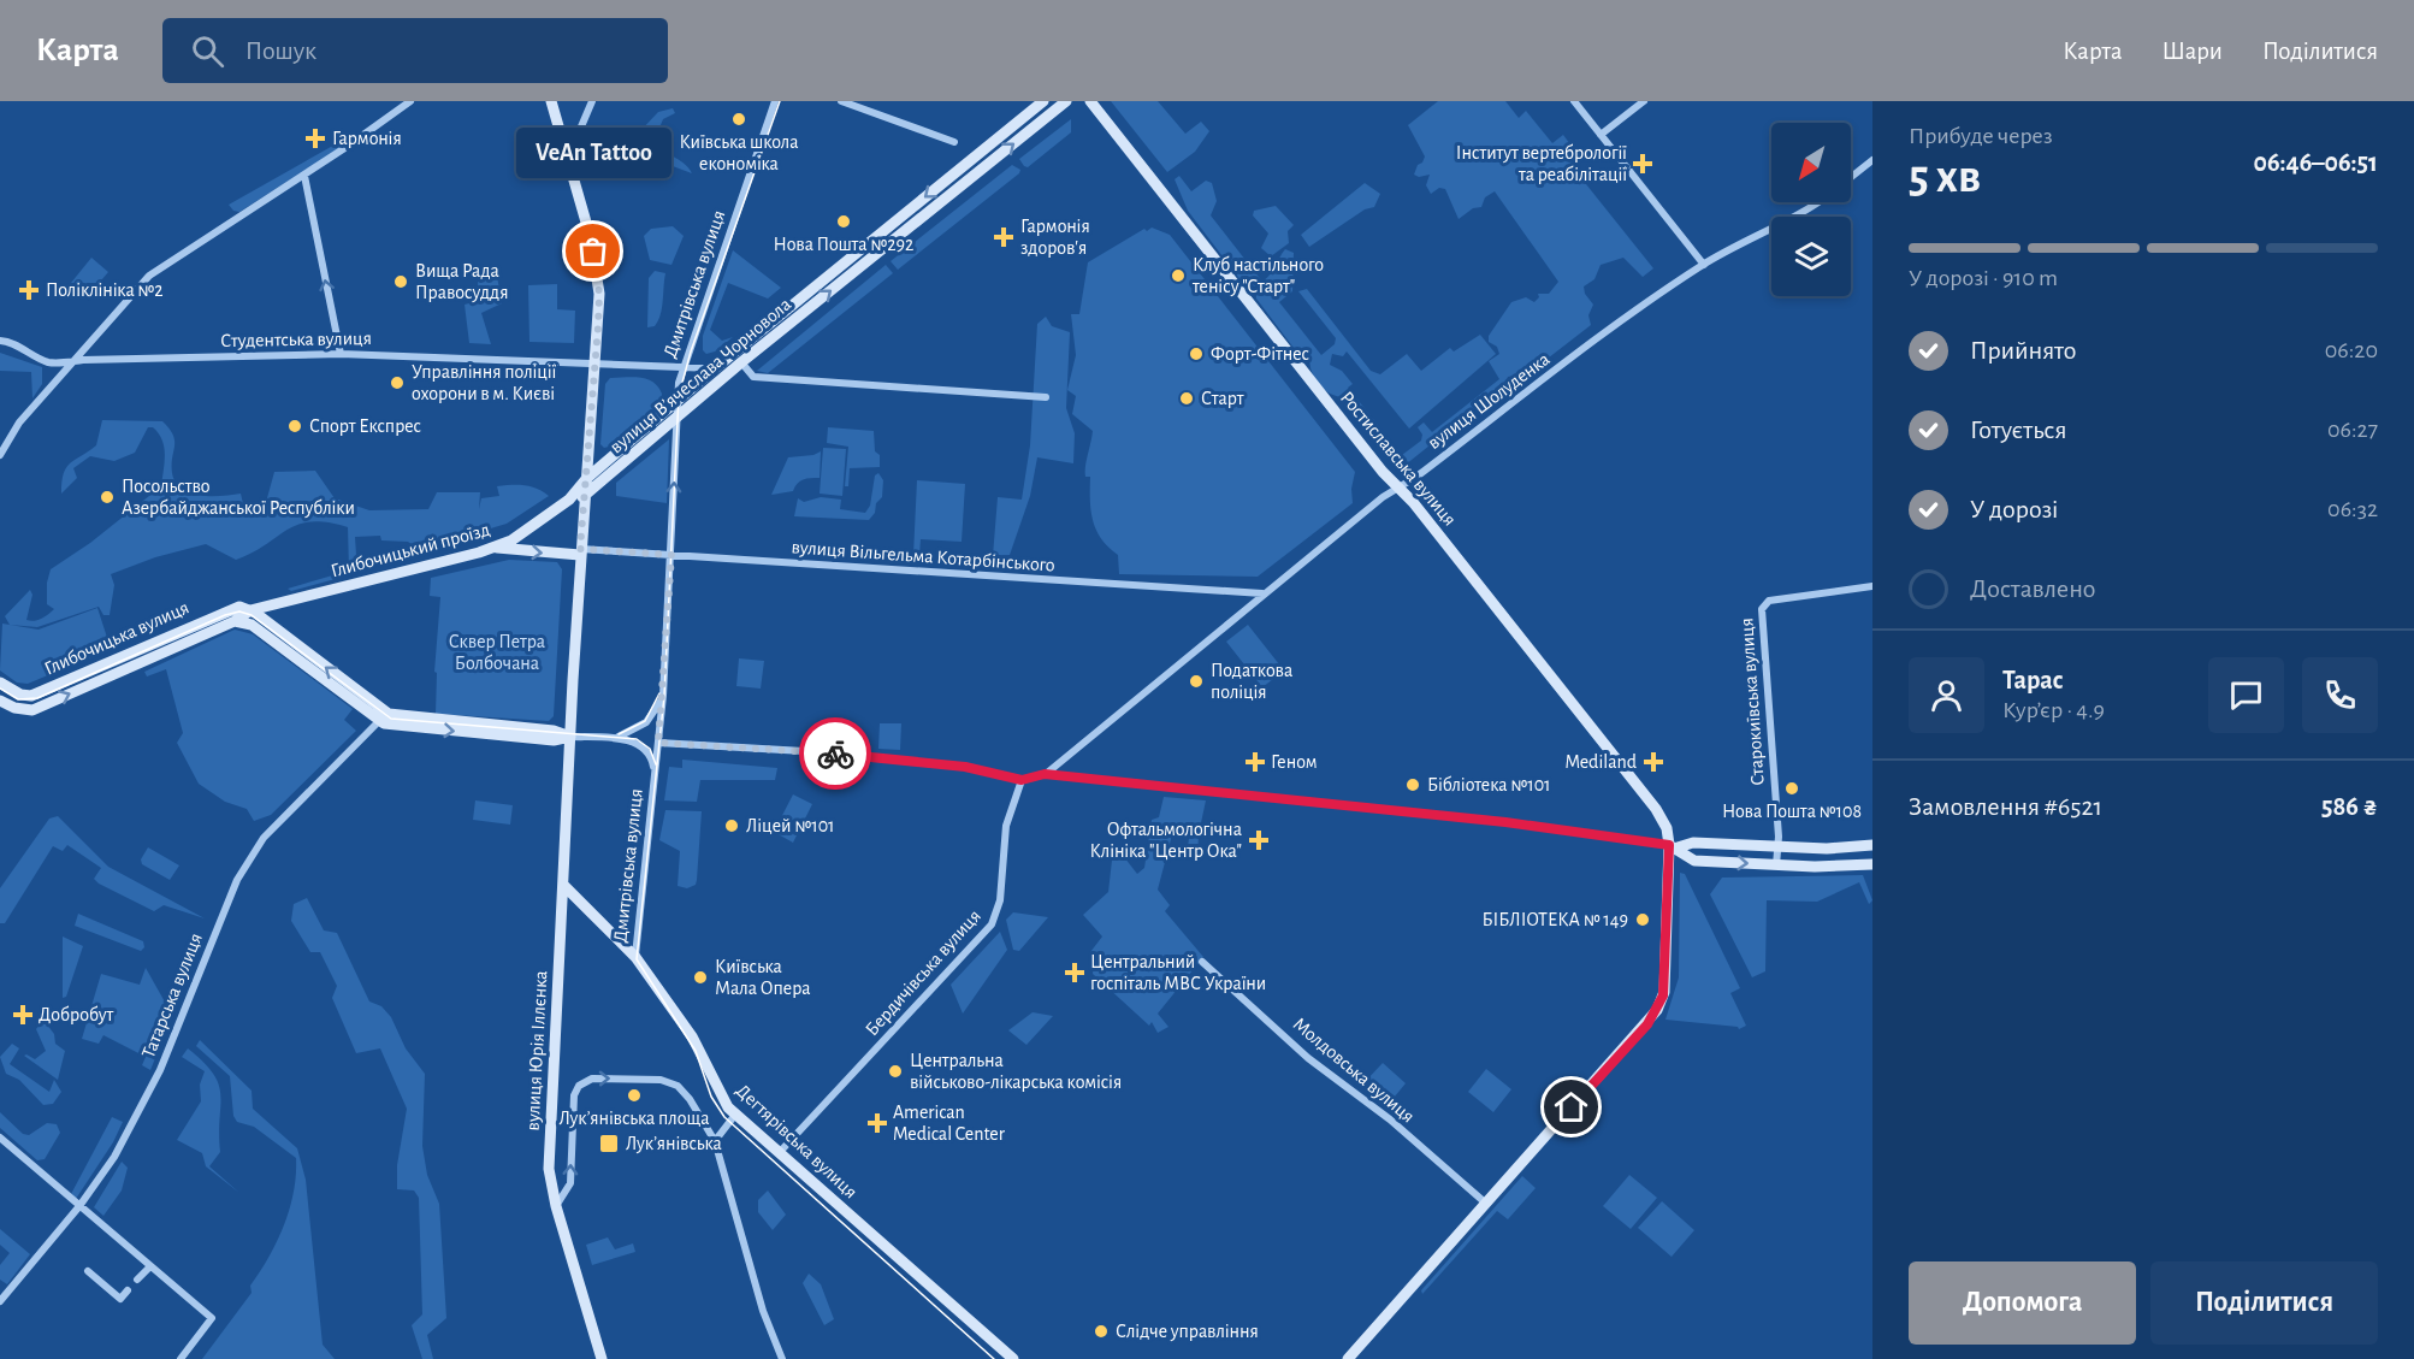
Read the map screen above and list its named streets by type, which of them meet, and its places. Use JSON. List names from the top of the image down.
{
  "streets": {
    "main road": [
      "вулиця Вʼячеслава Чорновола",
      "Ростиславська вулиця",
      "Глибочицький проїзд",
      "Глибочицька вулиця",
      "вулиця Юрія Іллєнка",
      "Дегтярівська вулиця"
    ],
    "street": [
      "Дмитрівська вулиця",
      "Студентська вулиця",
      "вулиця Шолуденка",
      "вулиця Вільгельма Котарбінського",
      "Старокиївська вулиця",
      "Бердичівська вулиця",
      "Татарська вулиця",
      "Молдовська вулиця"
    ]
  },
  "crossings": [
    ["Дмитрівська вулиця", "Студентська вулиця"],
    ["Дмитрівська вулиця", "вулиця Вʼячеслава Чорновола"],
    ["Дмитрівська вулиця", "вулиця Вільгельма Котарбінського"],
    ["Дмитрівська вулиця", "Дегтярівська вулиця"],
    ["Студентська вулиця", "вулиця Вʼячеслава Чорновола"],
    ["Студентська вулиця", "вулиця Юрія Іллєнка"],
    ["вулиця Вʼячеслава Чорновола", "Глибочицький проїзд"],
    ["вулиця Вʼячеслава Чорновола", "вулиця Юрія Іллєнка"],
    ["вулиця Шолуденка", "Ростиславська вулиця"],
    ["вулиця Шолуденка", "вулиця Вільгельма Котарбінського"],
    ["Глибочицький проїзд", "Глибочицька вулиця"],
    ["вулиця Вільгельма Котарбінського", "вулиця Юрія Іллєнка"],
    ["Бердичівська вулиця", "Дегтярівська вулиця"],
    ["вулиця Юрія Іллєнка", "Дегтярівська вулиця"]
  ],
  "parks": ["Сквер Петра Болбочана"],
  "places": {
    "other": [
      "Київська школа економіка",
      "Нова Пошта №292",
      "VeAn Tattoo",
      "Клуб настільного тенісу \"Старт\"",
      "Вища Рада Правосуддя",
      "Форт-Фітнес",
      "Управління поліції охорони в м. Києві",
      "Старт",
      "Спорт Експрес",
      "Посольство Азербайджанської Республіки",
      "Податкова поліція",
      "Бібліотека №101",
      "Нова Пошта №108",
      "Ліцей №101",
      "БІБЛІОТЕКА № 149",
      "Київська Мала Опера",
      "Центральна військово-лікарська комісія",
      "Лукʼянівська площа",
      "Слідче управління"
    ],
    "health": [
      "Гармонія",
      "Інститут вертебрології та реабілітації",
      "Гармонія здоров'я",
      "Поліклініка №2",
      "Геном",
      "Mediland",
      "Офтальмологічна Клініка \"Центр Ока\"",
      "Центральний госпіталь МВС України",
      "Добробут",
      "American Medical Center"
    ],
    "transit": ["Лукʼянівська"]
  },
  "north": "bottom left",
  "page": {
    "header": "Карта",
    "search": "Пошук",
    "nav": ["Карта", "Шари", "Поділитися"],
    "heading": ["5 хв", "Прибуде через", "06:46–06:51"],
    "panel": [
      "Тарас",
      "Кур’єр · 4.9",
      "Замовлення #6521",
      "586 ₴"
    ],
    "bubble": "VeAn Tattoo",
    "bar": "У дорозі · 910 m",
    "list": [
      ["Прийнято", "06:20"],
      ["Готується", "06:27"],
      ["У дорозі", "06:32"],
      "Доставлено"
    ],
    "buttons": ["Допомога", "Поділитися"]
  }
}
